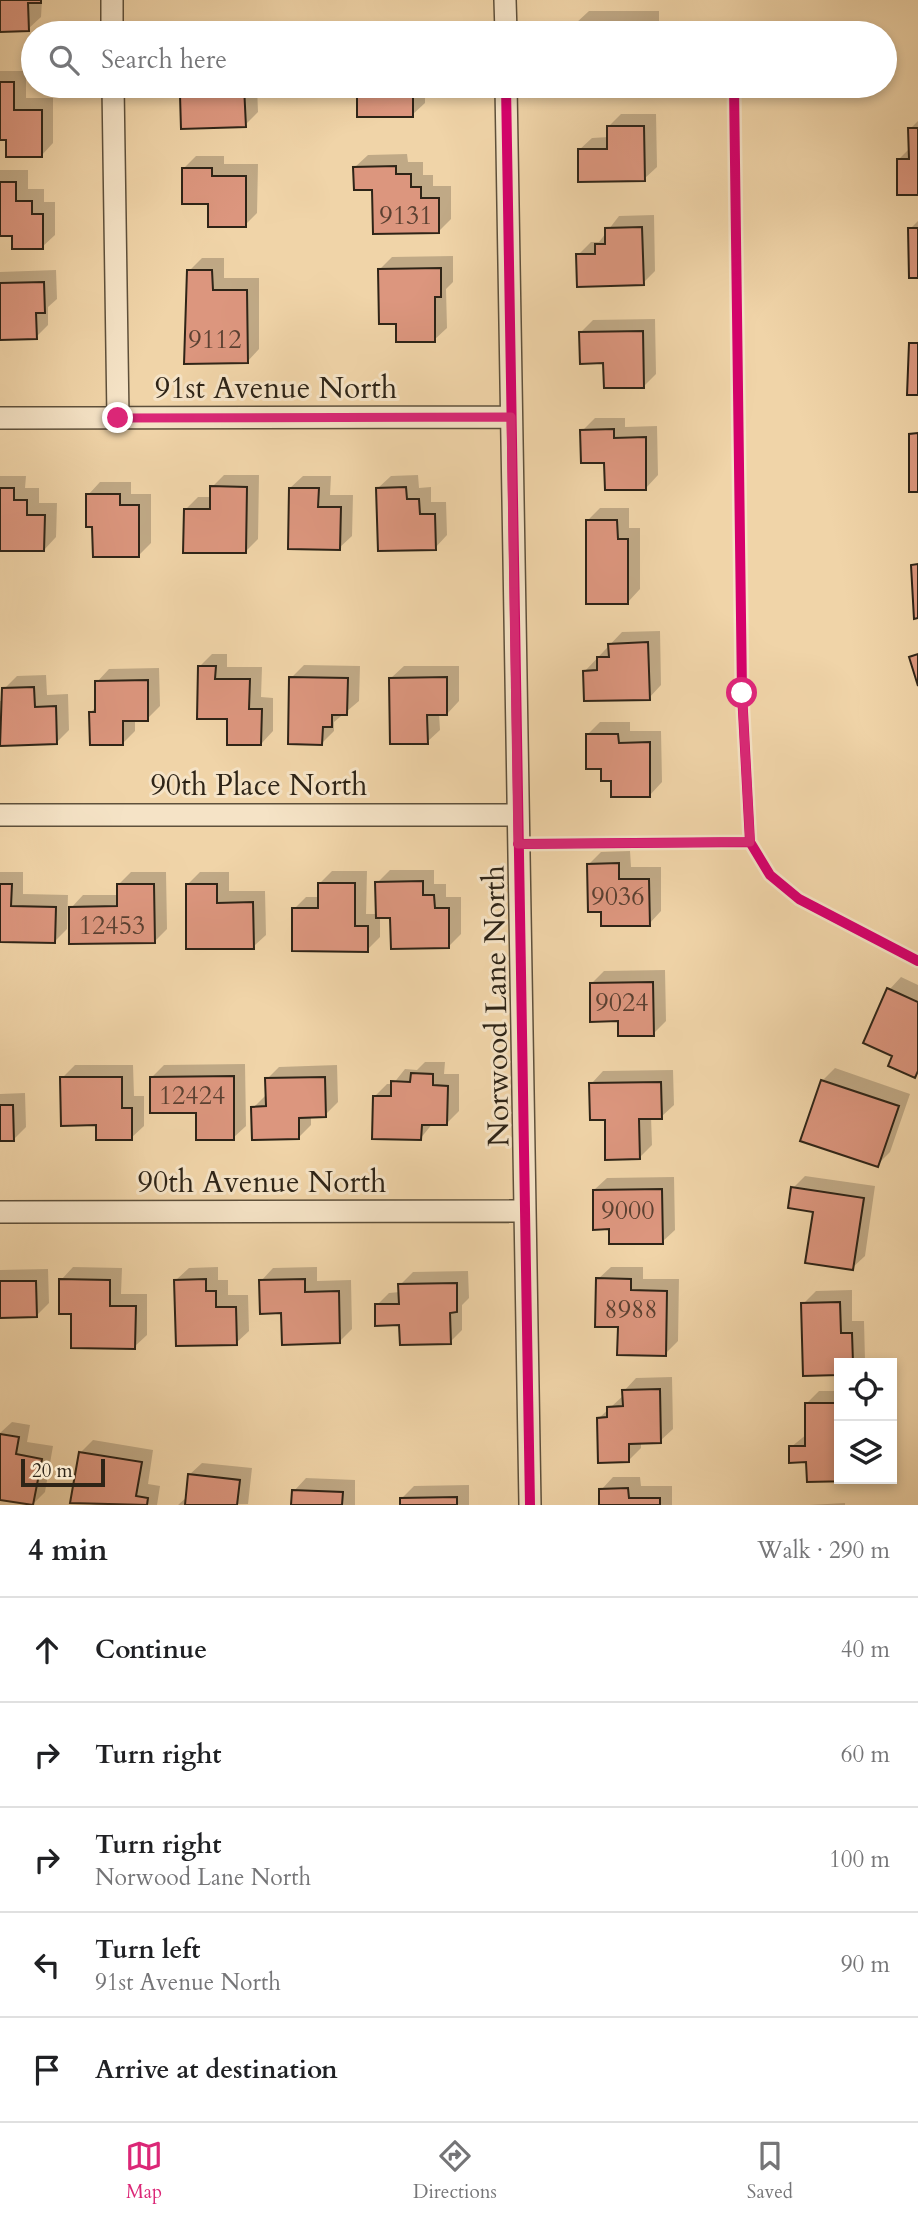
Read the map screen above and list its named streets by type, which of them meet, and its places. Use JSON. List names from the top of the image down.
{
  "streets": {
    "street": [
      "91st Avenue North",
      "90th Place North",
      "Norwood Lane North",
      "90th Avenue North"
    ]
  },
  "crossings": [
    ["91st Avenue North", "Norwood Lane North"],
    ["90th Place North", "Norwood Lane North"],
    ["Norwood Lane North", "90th Avenue North"]
  ],
  "house_numbers": [
    "9131",
    "9112",
    "9036",
    "12453",
    "9024",
    "12424",
    "9000",
    "8988"
  ],
  "scale_bar": "20 m",
  "page": {
    "search": "Search here",
    "scale": "20 m",
    "heading": ["4 min", "Walk · 290 m"],
    "list": [
      ["Continue", "40 m"],
      ["Turn right", "60 m"],
      ["Turn right", "Norwood Lane North", "100 m"],
      ["Turn left", "91st Avenue North", "90 m"],
      "Arrive at destination"
    ],
    "nav": ["Map", "Directions", "Saved"]
  }
}
